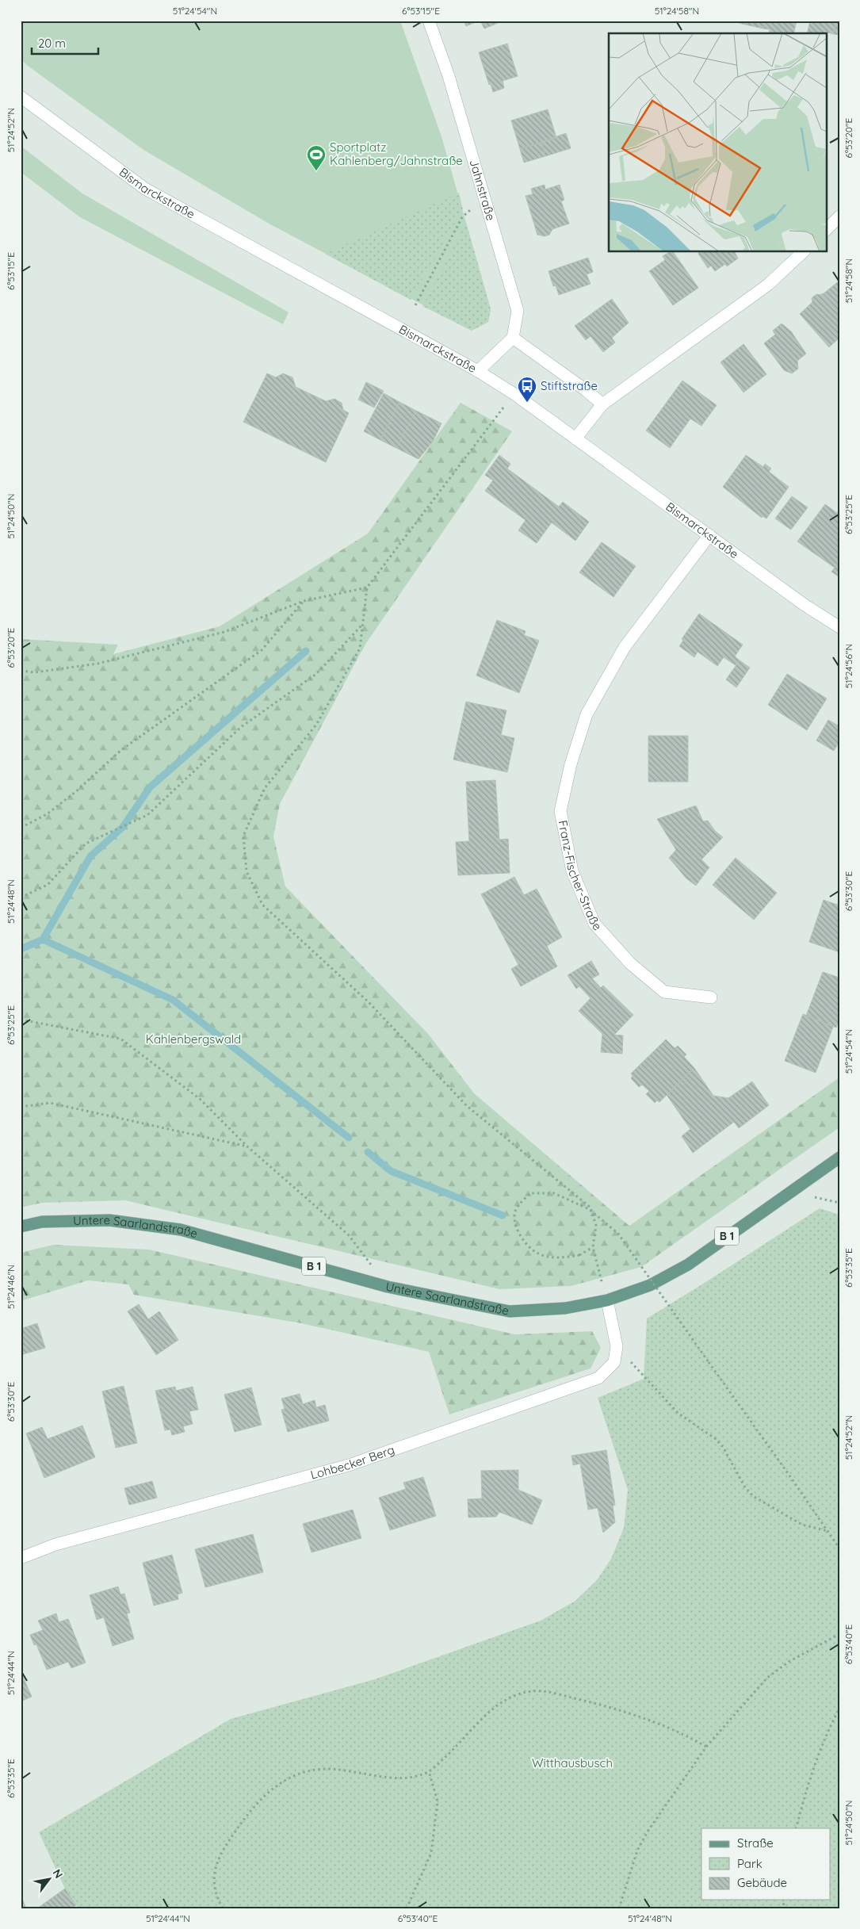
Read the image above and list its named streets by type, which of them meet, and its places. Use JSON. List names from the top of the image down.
{
  "streets": {
    "main road": ["Untere Saarlandstraße", "B 1"],
    "street": [
      "Jahnstraße",
      "Bismarckstraße",
      "Franz-Fischer-Straße",
      "Lohbecker Berg"
    ]
  },
  "crossings": [
    ["Bismarckstraße", "Franz-Fischer-Straße"],
    ["Untere Saarlandstraße", "Lohbecker Berg"]
  ],
  "parks": ["Kahlenbergswald", "Witthausbusch"],
  "places": {
    "sports": ["Sportplatz Kahlenberg/Jahnstraße"],
    "bus stop": ["Stiftstraße"]
  },
  "legend": ["Straße", "Park", "Gebäude"],
  "scale_bar": "20 m",
  "north": "top right",
  "coordinates": [
    "51°24'54\"N",
    "6°53'15\"E",
    "51°24'58\"N",
    "51°24'52\"N",
    "6°53'20\"E",
    "6°53'25\"E",
    "51°24'50\"N",
    "51°24'56\"N",
    "6°53'30\"E",
    "51°24'48\"N",
    "6°53'35\"E",
    "51°24'46\"N",
    "6°53'40\"E",
    "51°24'44\"N"
  ]
}
